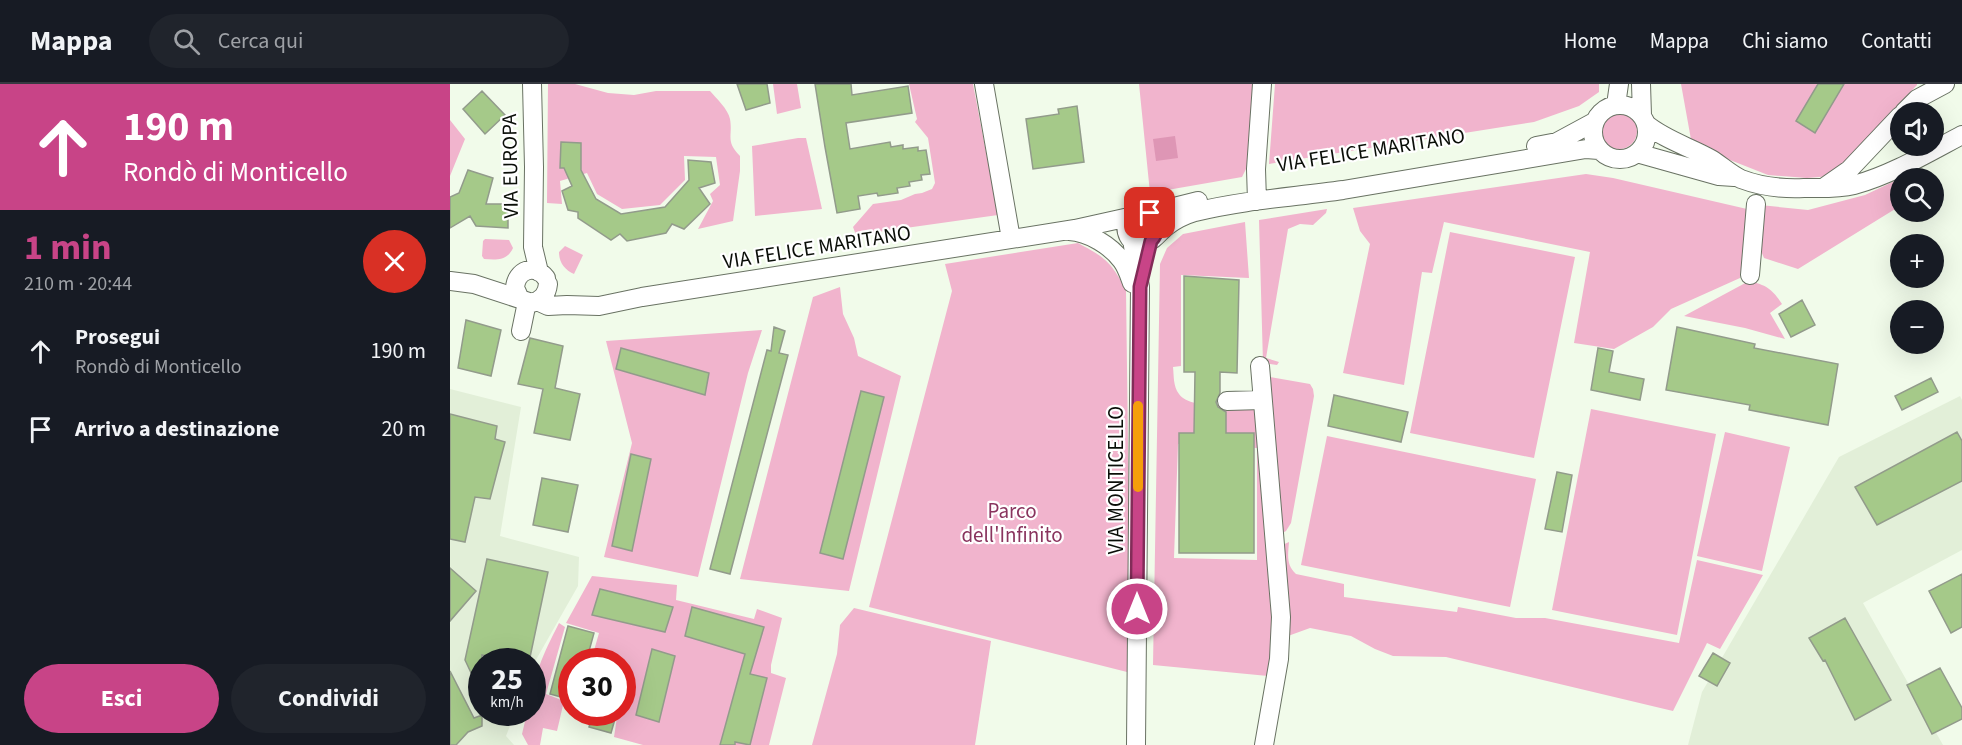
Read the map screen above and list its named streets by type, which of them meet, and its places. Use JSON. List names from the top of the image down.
{
  "streets": {
    "street": ["VIA FELICE MARITANO", "VIA EUROPA", "VIA MONTICELLO"]
  },
  "crossings": [
    ["VIA FELICE MARITANO", "VIA EUROPA"],
    ["VIA FELICE MARITANO", "VIA MONTICELLO"]
  ],
  "parks": ["Parco dell'Infinito"],
  "page": {
    "header": "Mappa",
    "search": "Cerca qui",
    "nav": [
      "Home",
      "Mappa",
      "Chi siamo",
      "Contatti"
    ],
    "turn": ["190 m", "Rondò di Monticello"],
    "map_buttons": ["+", "−"],
    "heading": ["1 min", "210 m · 20:44"],
    "list": [
      {
        "name": "Prosegui",
        "note": "Rondò di Monticello",
        "value": "190 m"
      },
      {
        "name": "Arrivo a destinazione",
        "value": "20 m"
      }
    ],
    "speed": "25 km/h",
    "limit": "30",
    "buttons": ["Esci", "Condividi"]
  }
}
